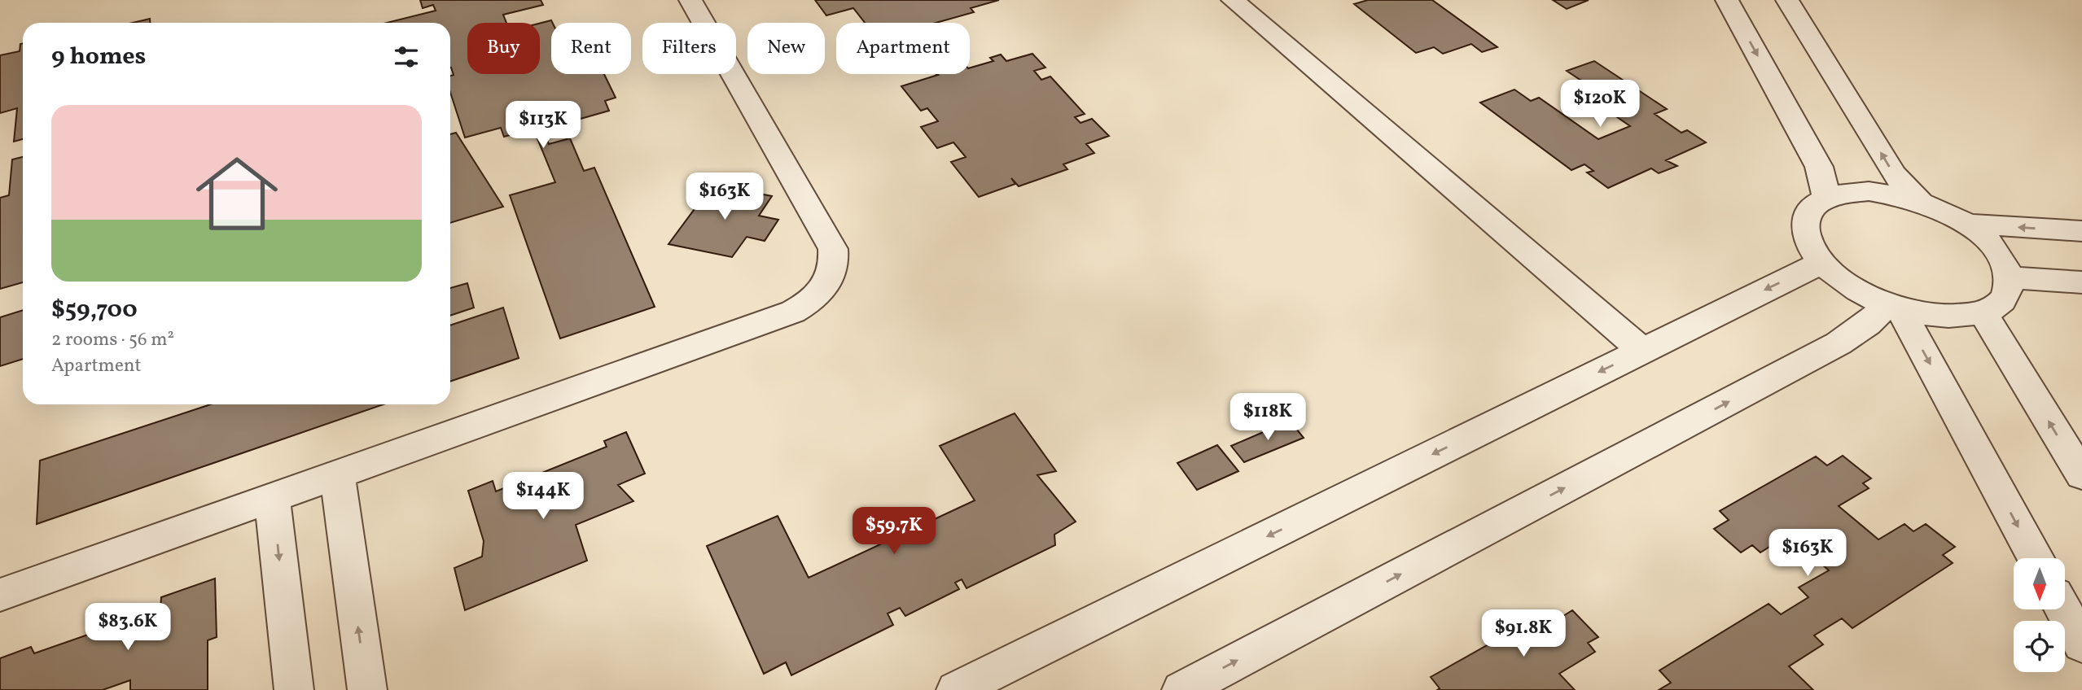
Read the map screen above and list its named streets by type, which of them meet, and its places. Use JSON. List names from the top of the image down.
{
  "north": "bottom",
  "page": {
    "chip": [
      "Buy",
      "Rent",
      "Filters",
      "New",
      "Apartment"
    ],
    "heading": "9 homes",
    "price": [
      "$120K",
      "$113K",
      "$163K",
      "$118K",
      "$144K",
      "$59.7K",
      "$163K",
      "$83.6K",
      "$91.8K"
    ],
    "list": [
      {
        "name": "$59,700",
        "note": "2 rooms · 56 m² · Apartment"
      }
    ]
  }
}
